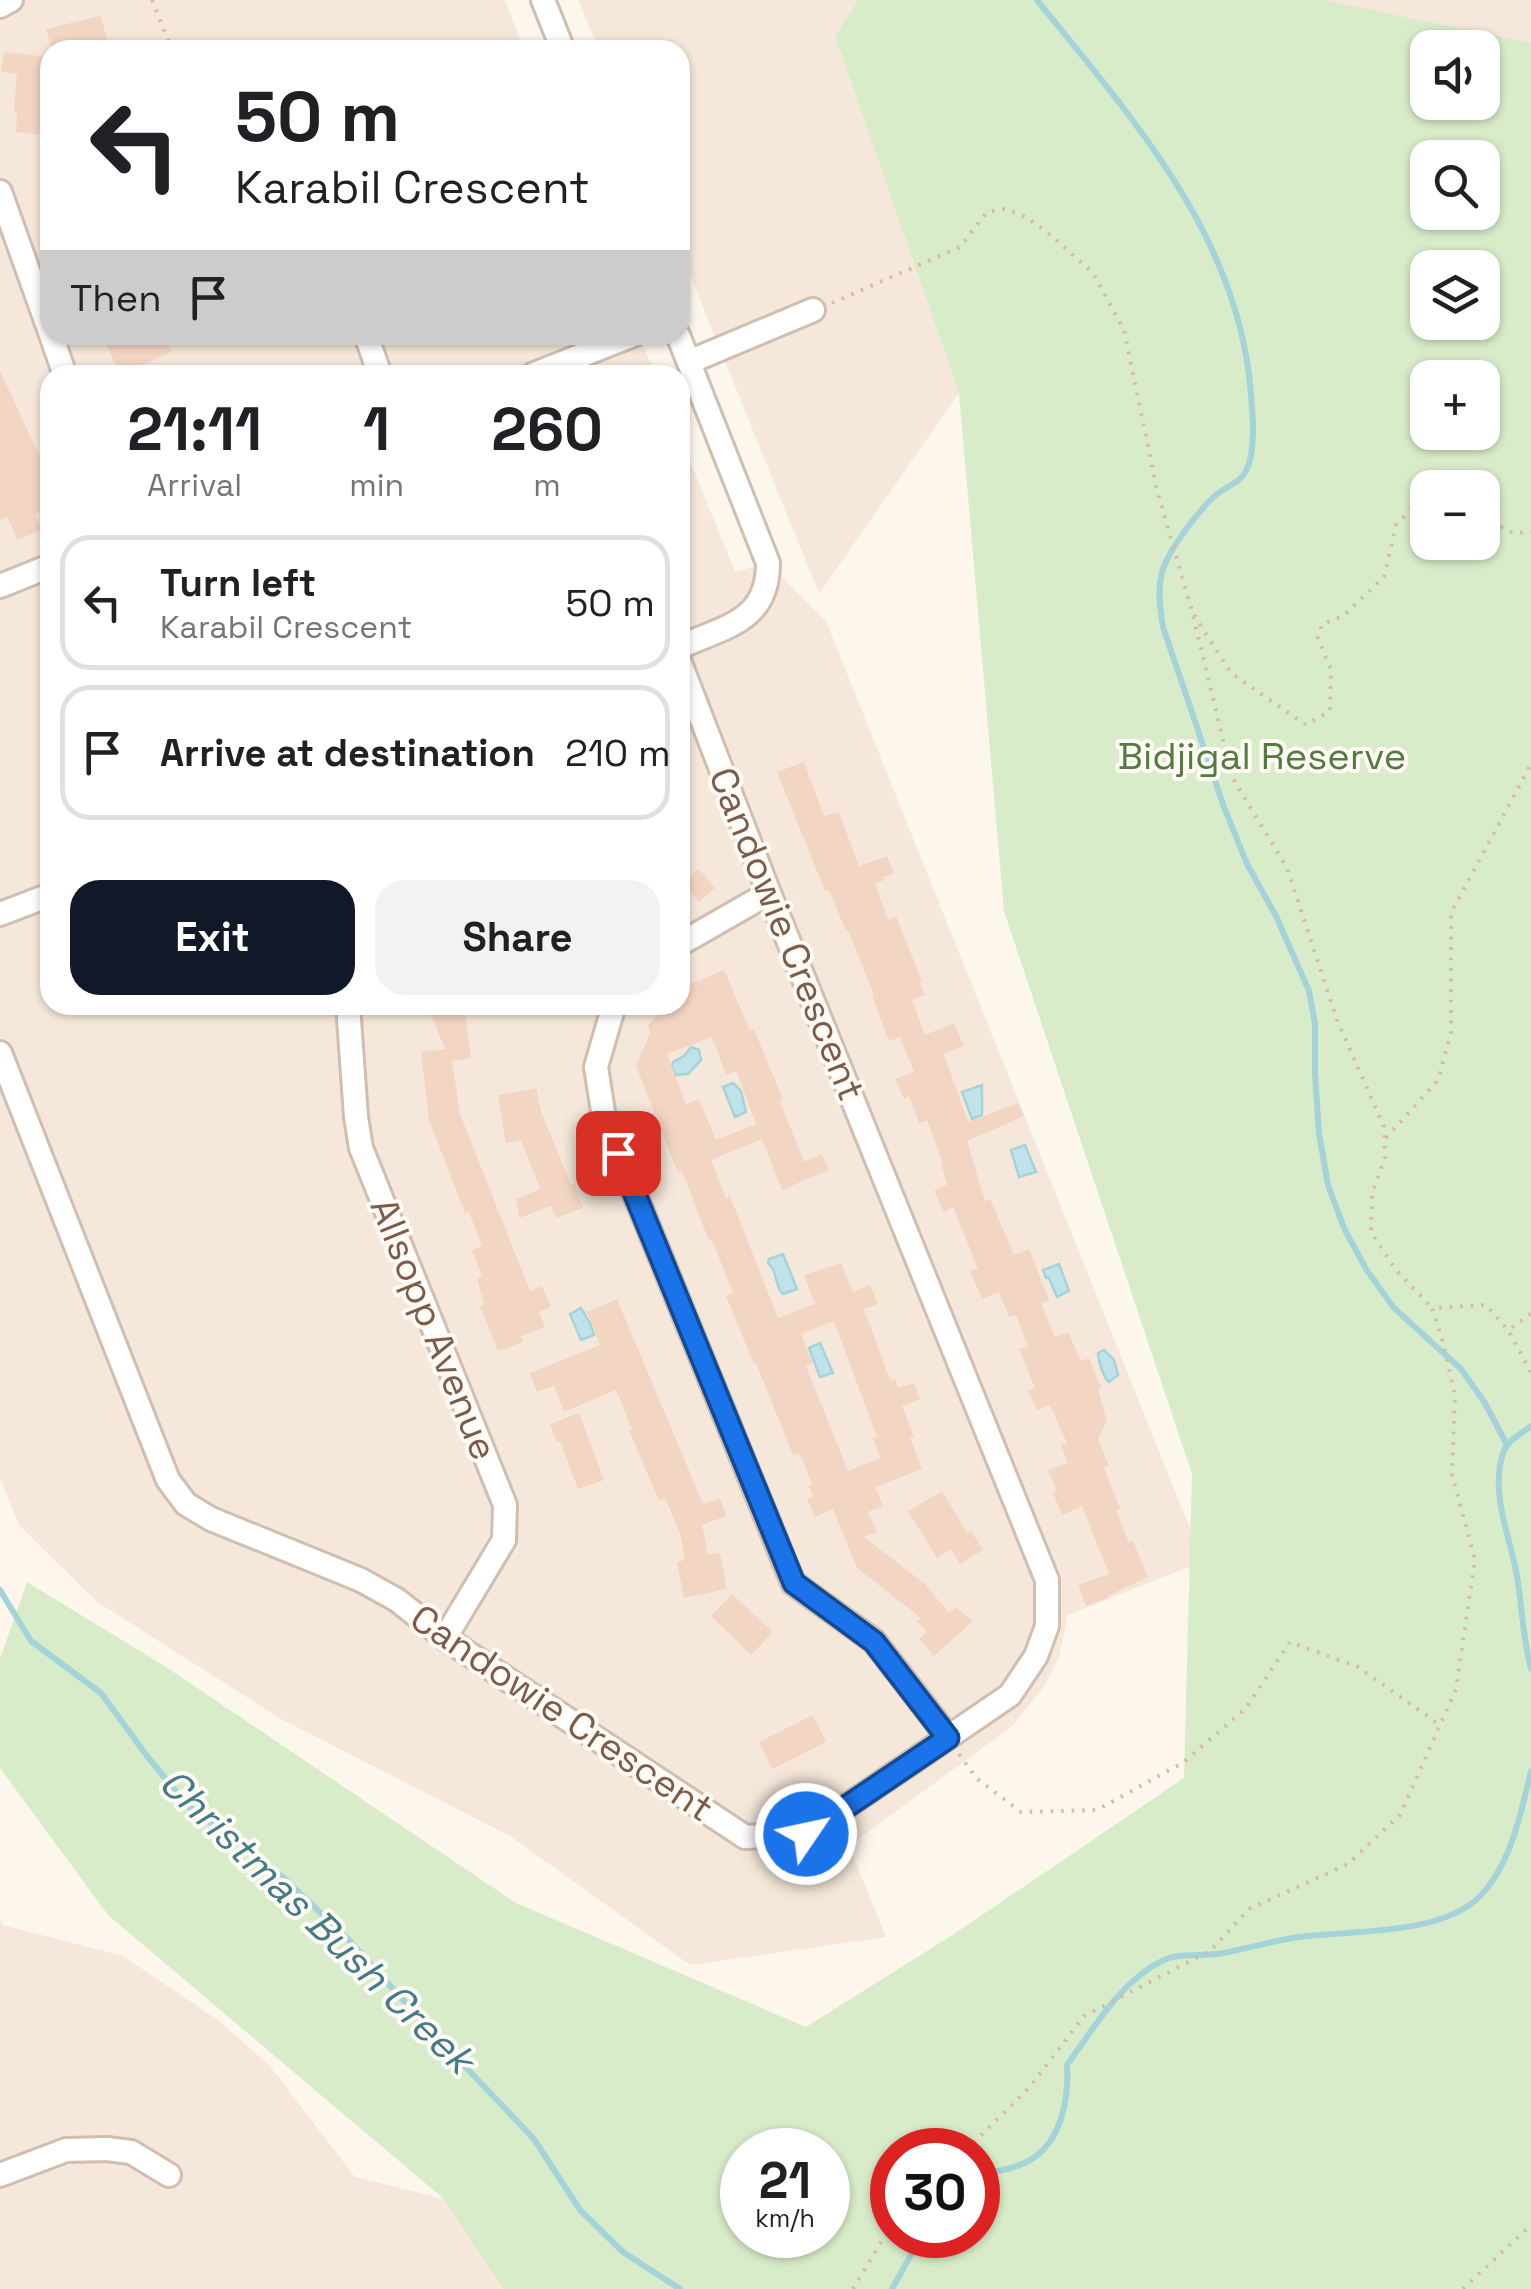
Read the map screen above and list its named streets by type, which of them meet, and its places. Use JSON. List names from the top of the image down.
{
  "streets": {
    "street": ["Candowie Crescent", "Allsopp Avenue"]
  },
  "crossings": [
    ["Candowie Crescent", "Allsopp Avenue"]
  ],
  "water": ["Christmas Bush Creek"],
  "parks": ["Bidjigal Reserve"],
  "page": {
    "map_buttons": ["+", "−"],
    "turn": ["50 m", "Karabil Crescent"],
    "then": "Then",
    "eta": [
      "21:11",
      "Arrival",
      "1",
      "min",
      "260",
      "m"
    ],
    "list": [
      {
        "name": "Turn left",
        "note": "Karabil Crescent",
        "value": "50 m"
      },
      {
        "name": "Arrive at destination",
        "value": "210 m"
      }
    ],
    "buttons": ["Exit", "Share"],
    "speed": "21 km/h",
    "limit": "30"
  }
}
